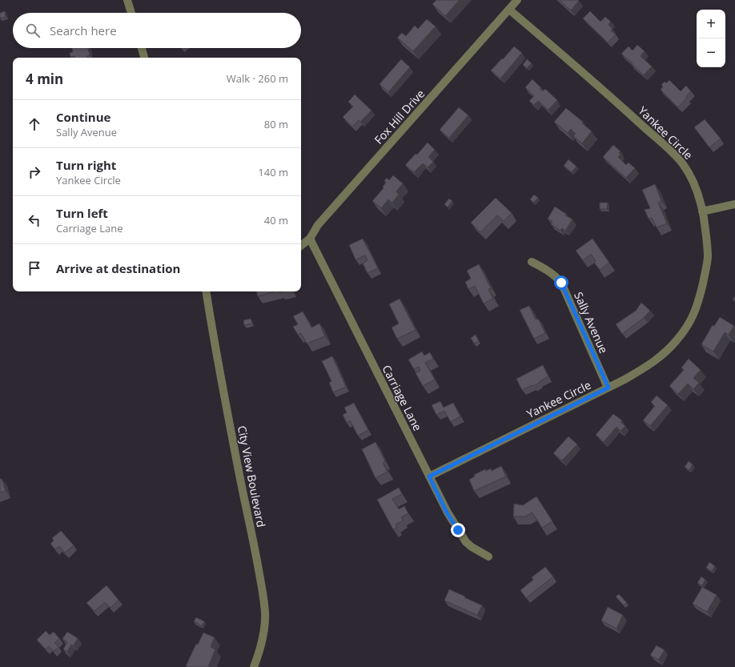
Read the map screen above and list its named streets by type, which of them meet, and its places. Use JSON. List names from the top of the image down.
{
  "streets": {
    "street": [
      "Fox Hill Drive",
      "Yankee Circle",
      "Sally Avenue",
      "Carriage Lane",
      "City View Boulevard"
    ]
  },
  "crossings": [
    ["Fox Hill Drive", "Yankee Circle"],
    ["Fox Hill Drive", "Carriage Lane"],
    ["Yankee Circle", "Sally Avenue"],
    ["Yankee Circle", "Carriage Lane"]
  ],
  "page": {
    "map_buttons": ["+", "−"],
    "search": "Search here",
    "heading": ["4 min", "Walk · 260 m"],
    "list": [
      ["Continue", "Sally Avenue", "80 m"],
      ["Turn right", "Yankee Circle", "140 m"],
      ["Turn left", "Carriage Lane", "40 m"],
      "Arrive at destination"
    ]
  }
}
